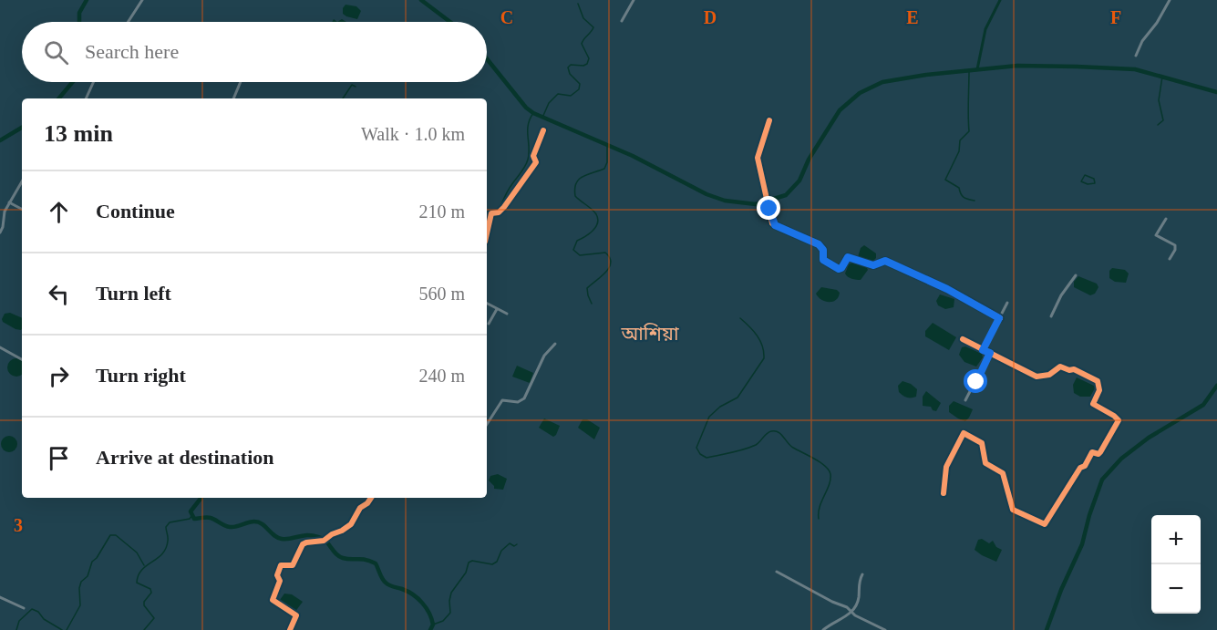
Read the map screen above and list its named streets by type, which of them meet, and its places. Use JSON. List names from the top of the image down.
{
  "districts": ["আশিয়া"],
  "page": {
    "search": "Search here",
    "heading": ["13 min", "Walk · 1.0 km"],
    "list": [
      ["Continue", "210 m"],
      ["Turn left", "560 m"],
      ["Turn right", "240 m"],
      "Arrive at destination"
    ],
    "map_buttons": ["+", "−"]
  },
  "grid": {
    "columns": [
      "C",
      "D",
      "E",
      "F"
    ],
    "rows": ["3"]
  }
}
